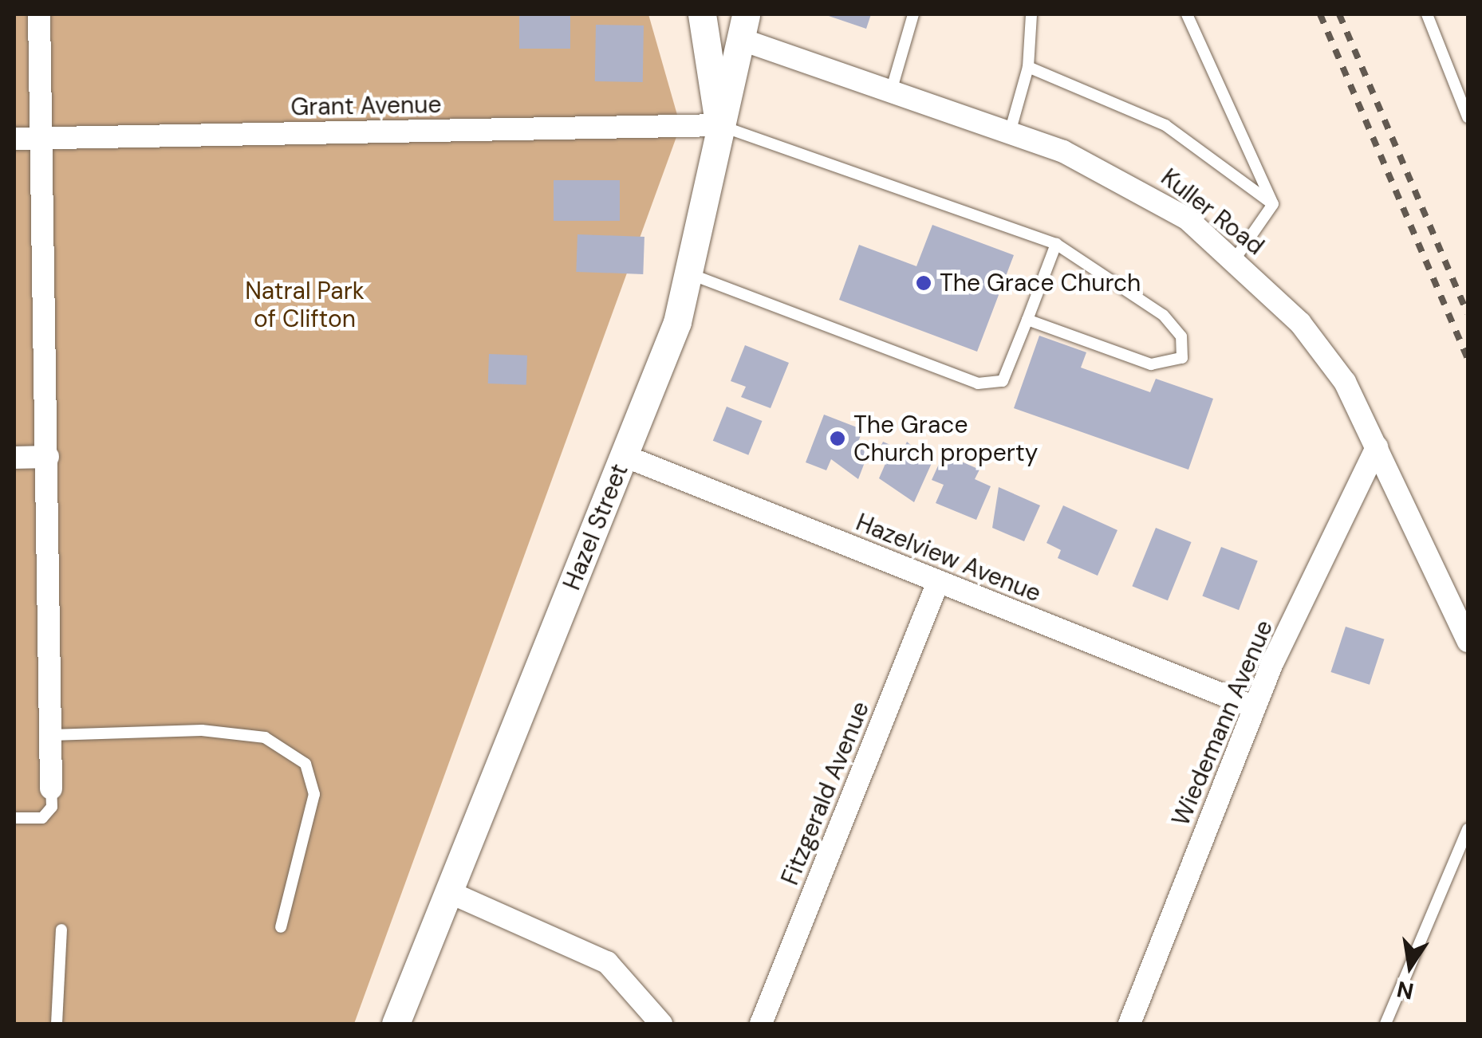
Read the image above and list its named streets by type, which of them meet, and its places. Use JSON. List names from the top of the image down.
{
  "streets": {
    "street": [
      "Grant Avenue",
      "Kuller Road",
      "Hazel Street",
      "Hazelview Avenue",
      "Wiedemann Avenue",
      "Fitzgerald Avenue"
    ]
  },
  "crossings": [
    ["Grant Avenue", "Hazel Street"],
    ["Kuller Road", "Hazel Street"],
    ["Kuller Road", "Wiedemann Avenue"],
    ["Hazel Street", "Hazelview Avenue"],
    ["Hazelview Avenue", "Wiedemann Avenue"],
    ["Hazelview Avenue", "Fitzgerald Avenue"]
  ],
  "parks": ["Natral Park of Clifton"],
  "places": ["The Grace Church", "The Grace Church property"],
  "north": "bottom"
}
